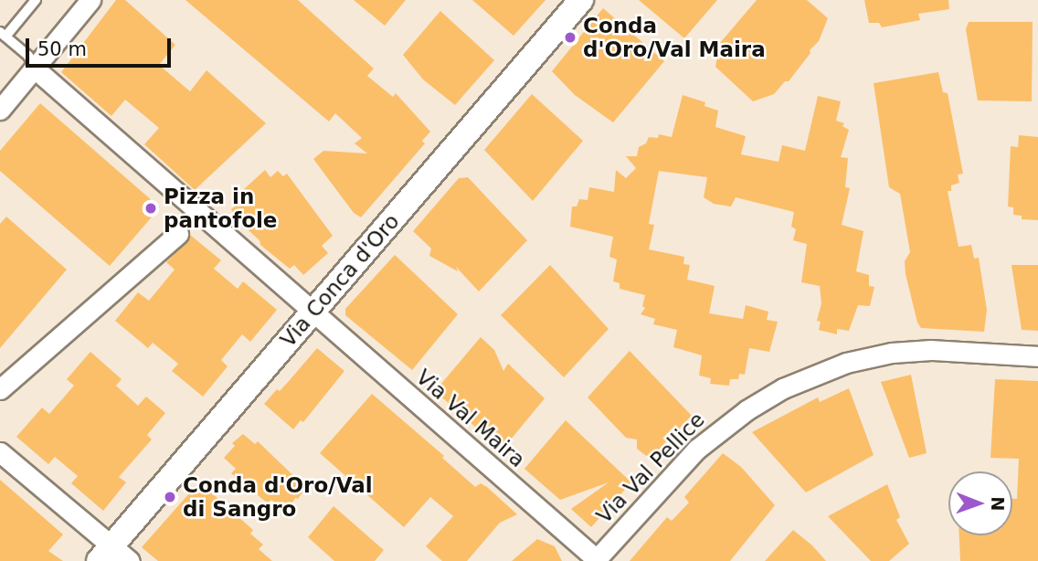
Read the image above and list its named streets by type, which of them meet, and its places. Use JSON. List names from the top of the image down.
{
  "streets": {
    "street": ["Via Conca d'Oro", "Via Val Maira", "Via Val Pellice"]
  },
  "crossings": [
    ["Via Conca d'Oro", "Via Val Maira"],
    ["Via Val Maira", "Via Val Pellice"]
  ],
  "places": ["Conda d'Oro/Val Maira", "Pizza in pantofole", "Conda d'Oro/Val di Sangro"],
  "scale_bar": "50 m",
  "north": "right"
}
